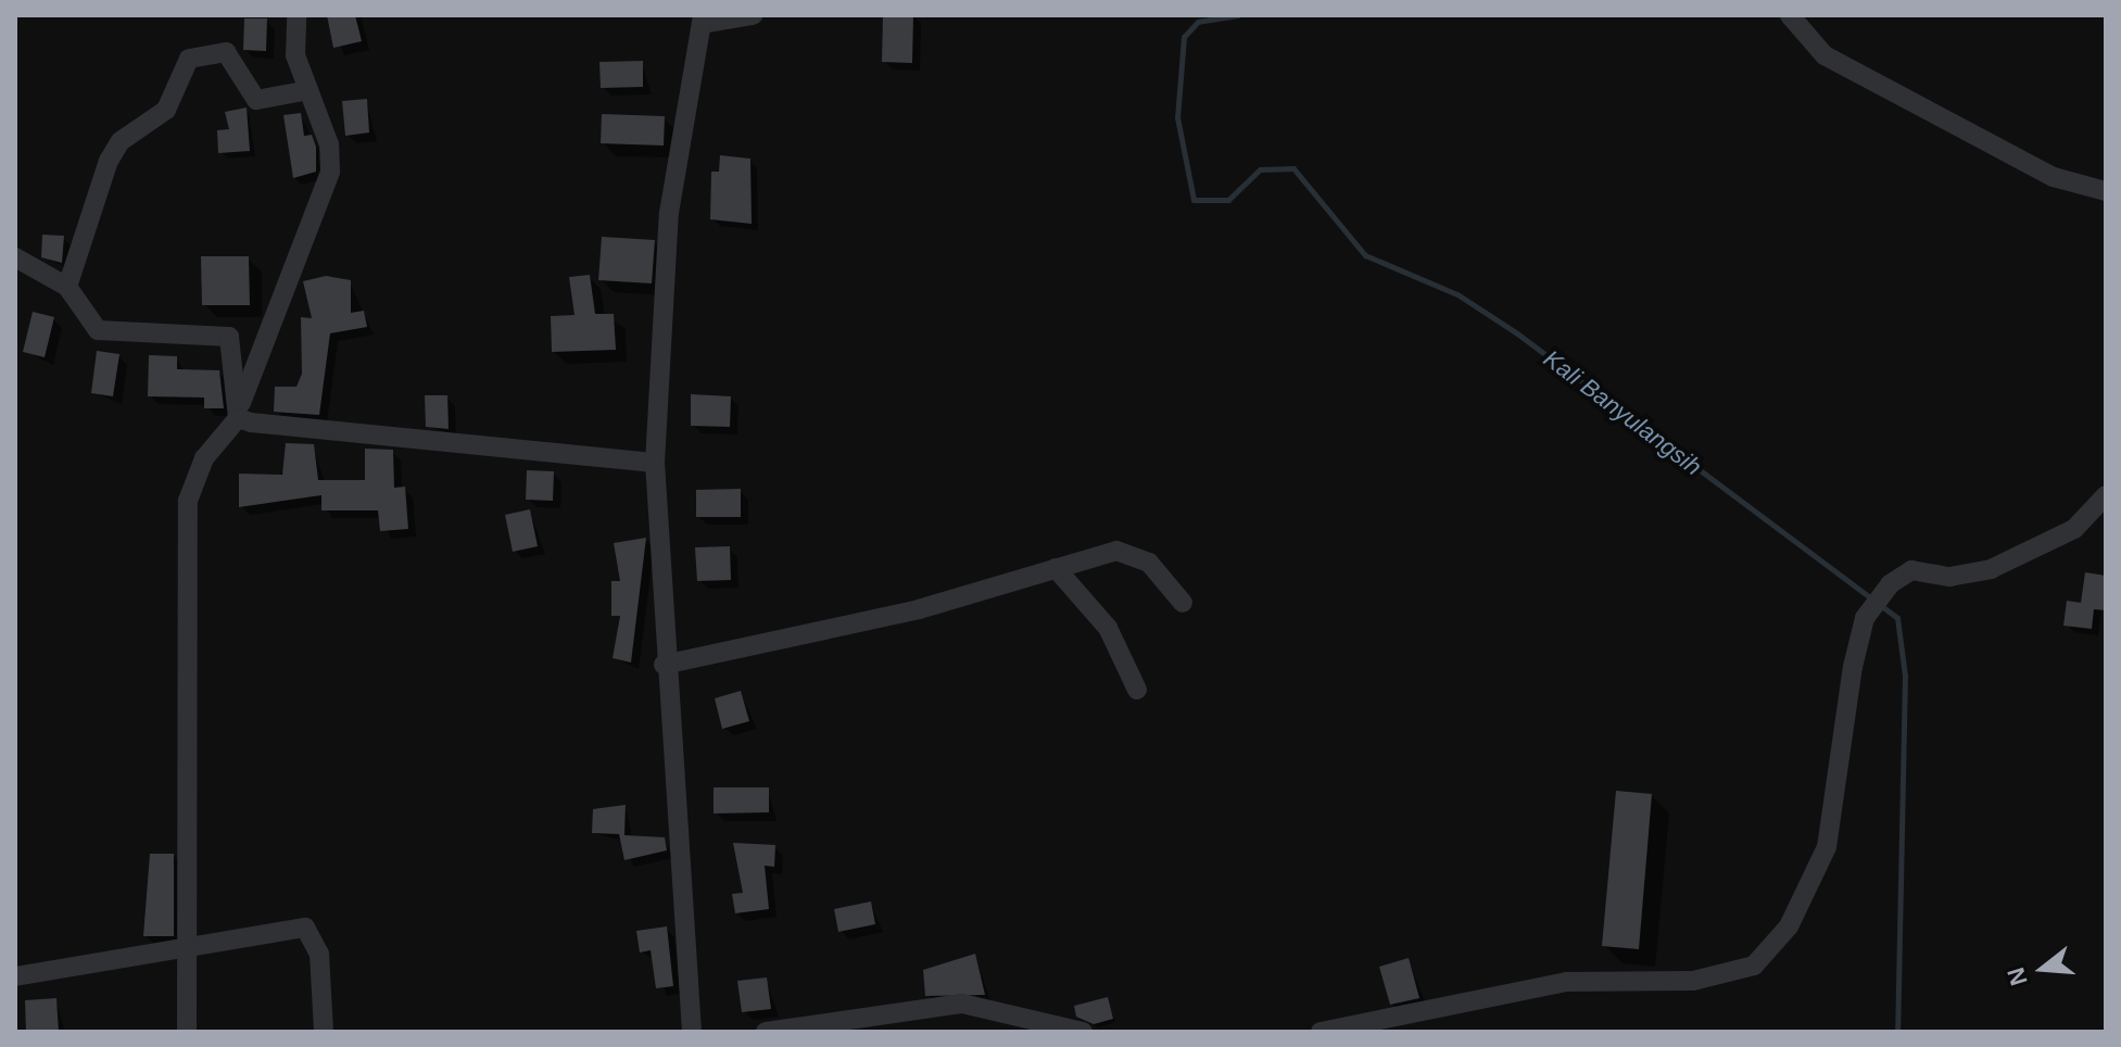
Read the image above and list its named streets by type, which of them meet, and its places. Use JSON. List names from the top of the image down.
{
  "water": ["Kali Banyulangsih"],
  "north": "left"
}
